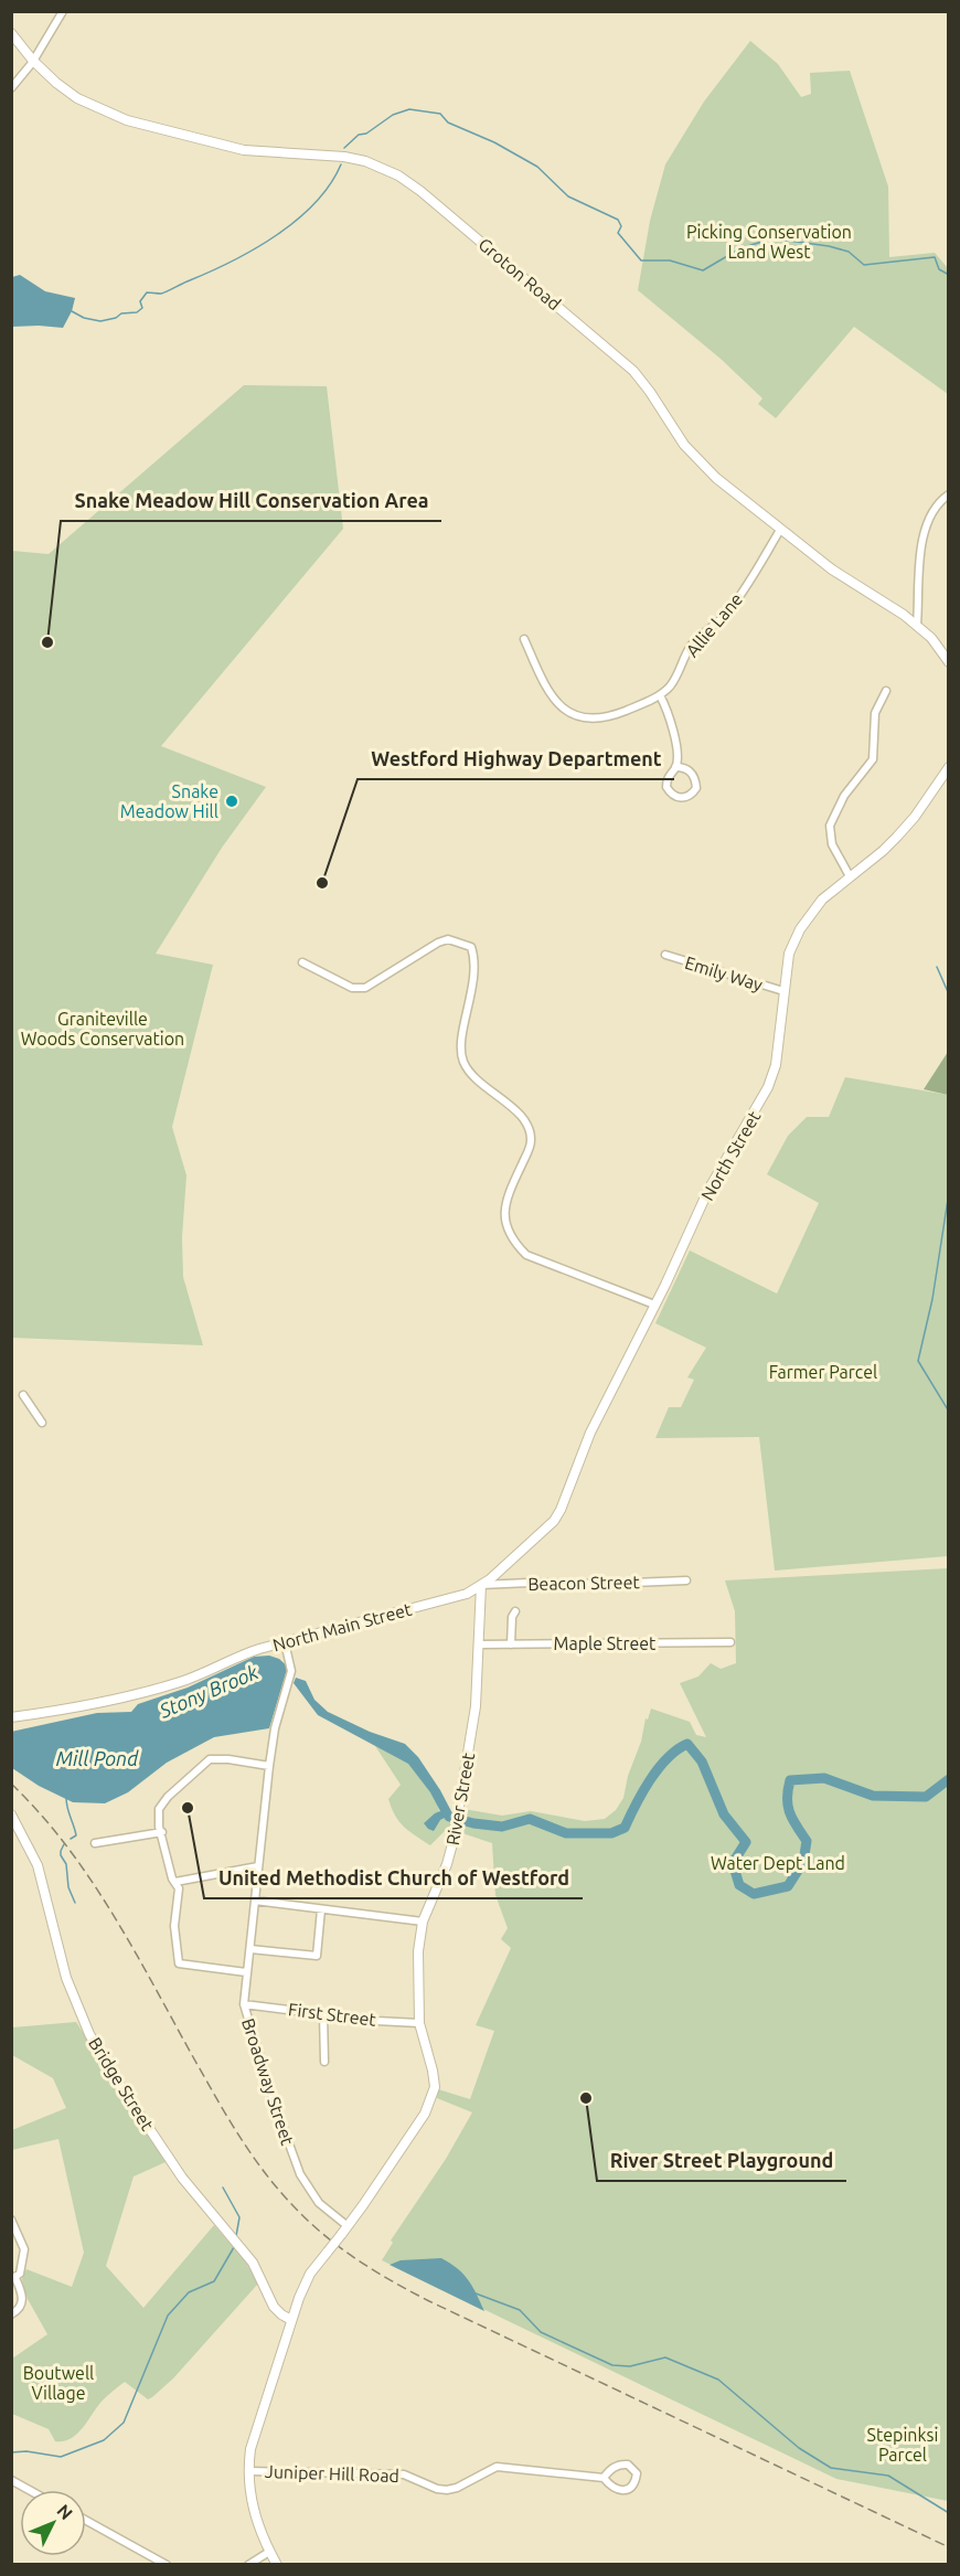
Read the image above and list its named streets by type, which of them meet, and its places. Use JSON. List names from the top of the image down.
{
  "streets": {
    "main road": [
      "Groton Road",
      "North Street",
      "North Main Street",
      "River Street",
      "Bridge Street"
    ],
    "street": [
      "Allie Lane",
      "Emily Way",
      "Beacon Street",
      "Maple Street",
      "First Street",
      "Broadway Street",
      "Juniper Hill Road"
    ]
  },
  "crossings": [
    ["Groton Road", "Allie Lane"],
    ["Emily Way", "North Street"],
    ["North Street", "Beacon Street"],
    ["North Street", "North Main Street"],
    ["North Street", "River Street"],
    ["Beacon Street", "North Main Street"],
    ["Beacon Street", "River Street"],
    ["North Main Street", "River Street"],
    ["North Main Street", "Broadway Street"],
    ["Maple Street", "River Street"],
    ["River Street", "First Street"],
    ["River Street", "Broadway Street"],
    ["River Street", "Bridge Street"],
    ["River Street", "Juniper Hill Road"],
    ["First Street", "Broadway Street"]
  ],
  "water": ["Stony Brook", "Mill Pond"],
  "parks": [
    "Picking Conservation Land West",
    "Graniteville Woods Conservation",
    "Farmer Parcel",
    "Water Dept Land",
    "Boutwell Village",
    "Stepinksi Parcel"
  ],
  "places": [
    "Snake Meadow Hill Conservation Area",
    "Snake Meadow Hill",
    "Westford Highway Department",
    "United Methodist Church of Westford",
    "River Street Playground"
  ],
  "north": "top right"
}
